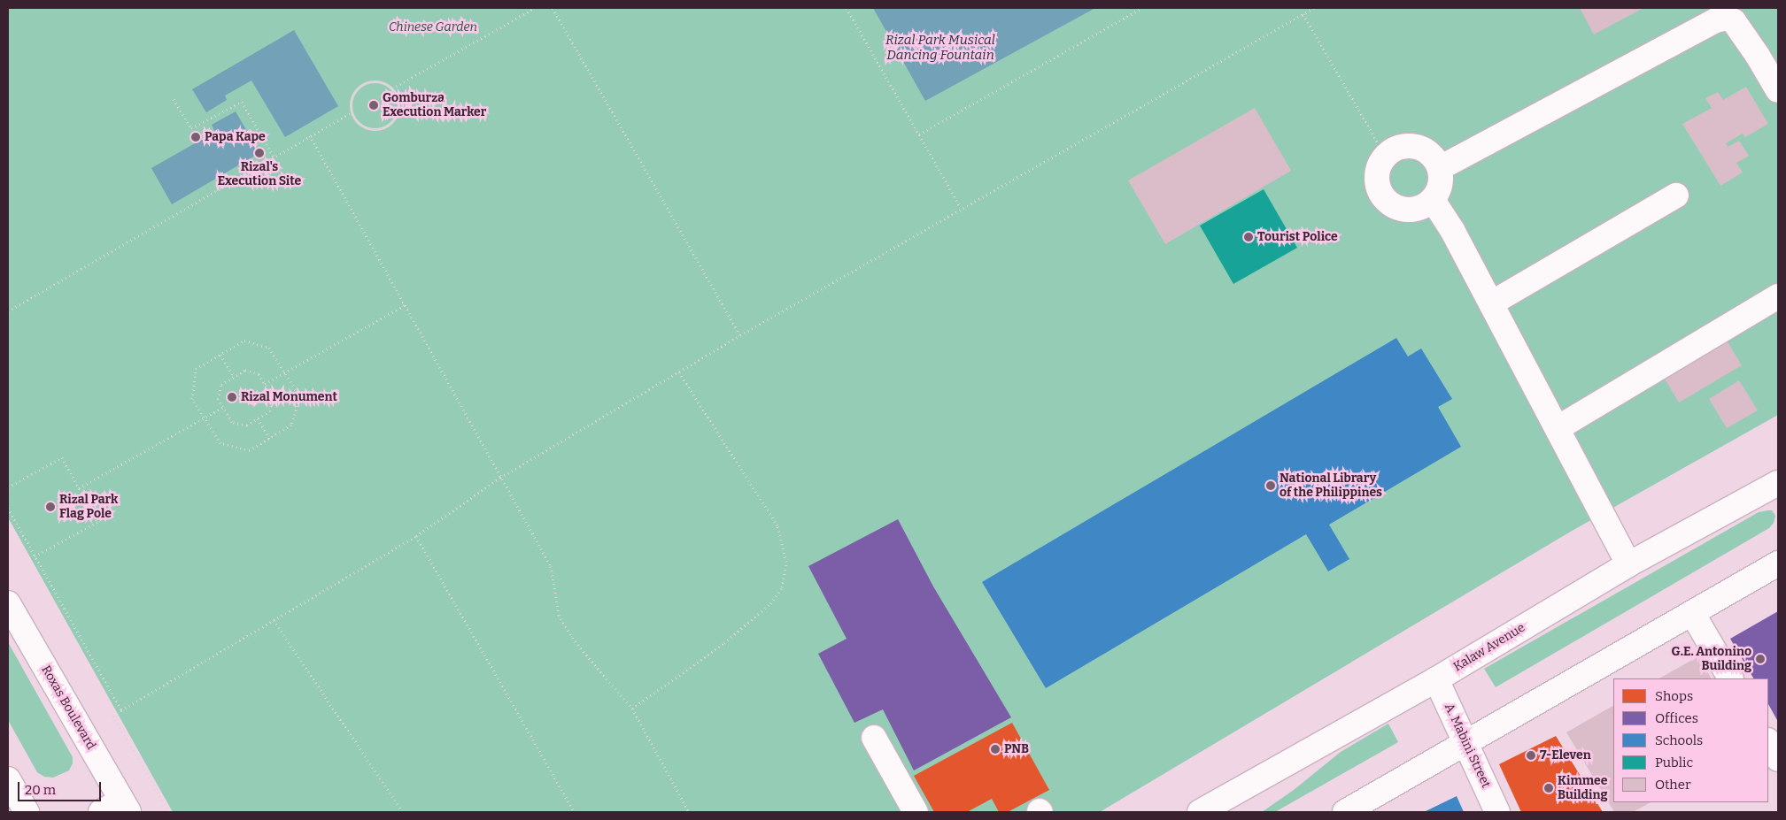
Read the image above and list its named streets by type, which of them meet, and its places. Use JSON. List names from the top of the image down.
{
  "streets": {
    "main road": ["Kalaw Avenue", "Roxas Boulevard", "A. Mabini Street"]
  },
  "crossings": [
    ["Kalaw Avenue", "A. Mabini Street"]
  ],
  "water": ["Rizal Park Musical Dancing Fountain"],
  "parks": ["Chinese Garden"],
  "places": [
    "Gomburza Execution Marker",
    "Papa Kape",
    "Rizal's Execution Site",
    "Tourist Police",
    "Rizal Monument",
    "National Library of the Philippines",
    "Rizal Park Flag Pole",
    "G.E. Antonino Building",
    "PNB",
    "7-Eleven",
    "Kimmee Building"
  ],
  "legend": [
    "Shops",
    "Offices",
    "Schools",
    "Public",
    "Other"
  ],
  "scale_bar": "20 m"
}
